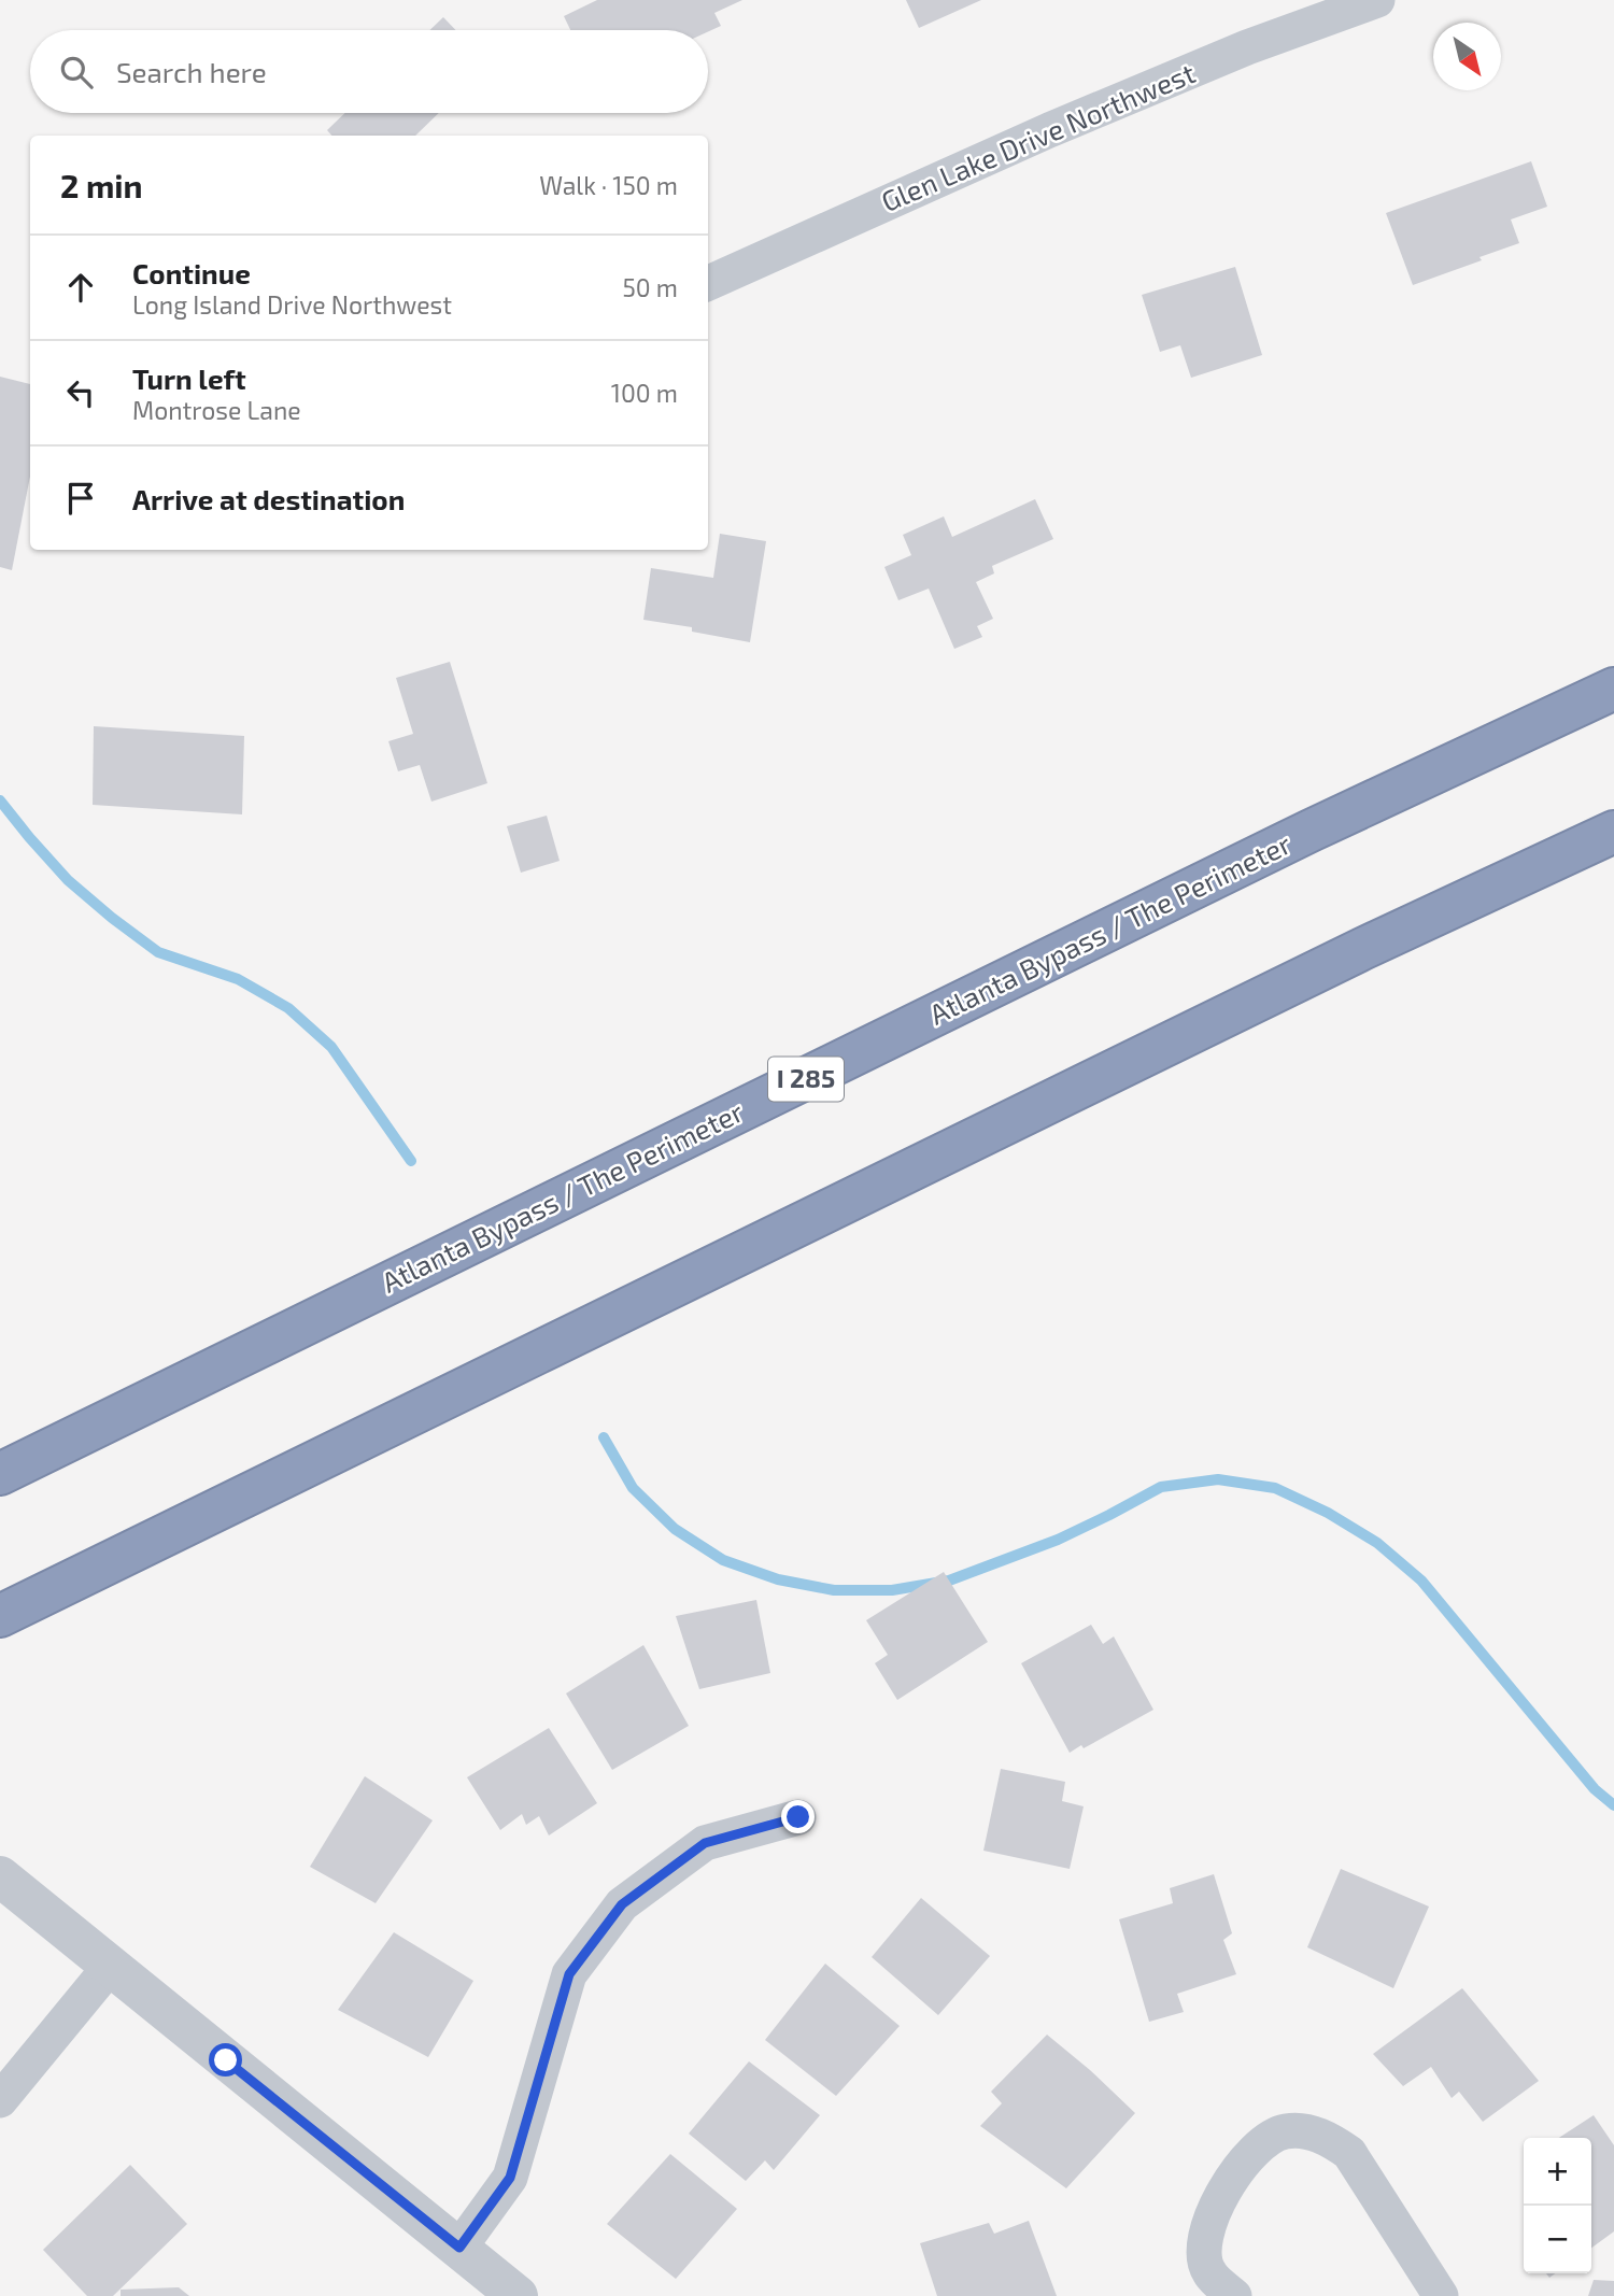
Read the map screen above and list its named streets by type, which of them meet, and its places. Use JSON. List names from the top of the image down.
{
  "streets": {
    "highway": ["Atlanta Bypass / The Perimeter", "I 285"],
    "street": ["Glen Lake Drive Northwest"]
  },
  "north": "bottom right",
  "page": {
    "search": "Search here",
    "heading": ["2 min", "Walk · 150 m"],
    "list": [
      ["Continue", "Long Island Drive Northwest", "50 m"],
      ["Turn left", "Montrose Lane", "100 m"],
      "Arrive at destination"
    ],
    "map_buttons": ["+", "−"]
  }
}
